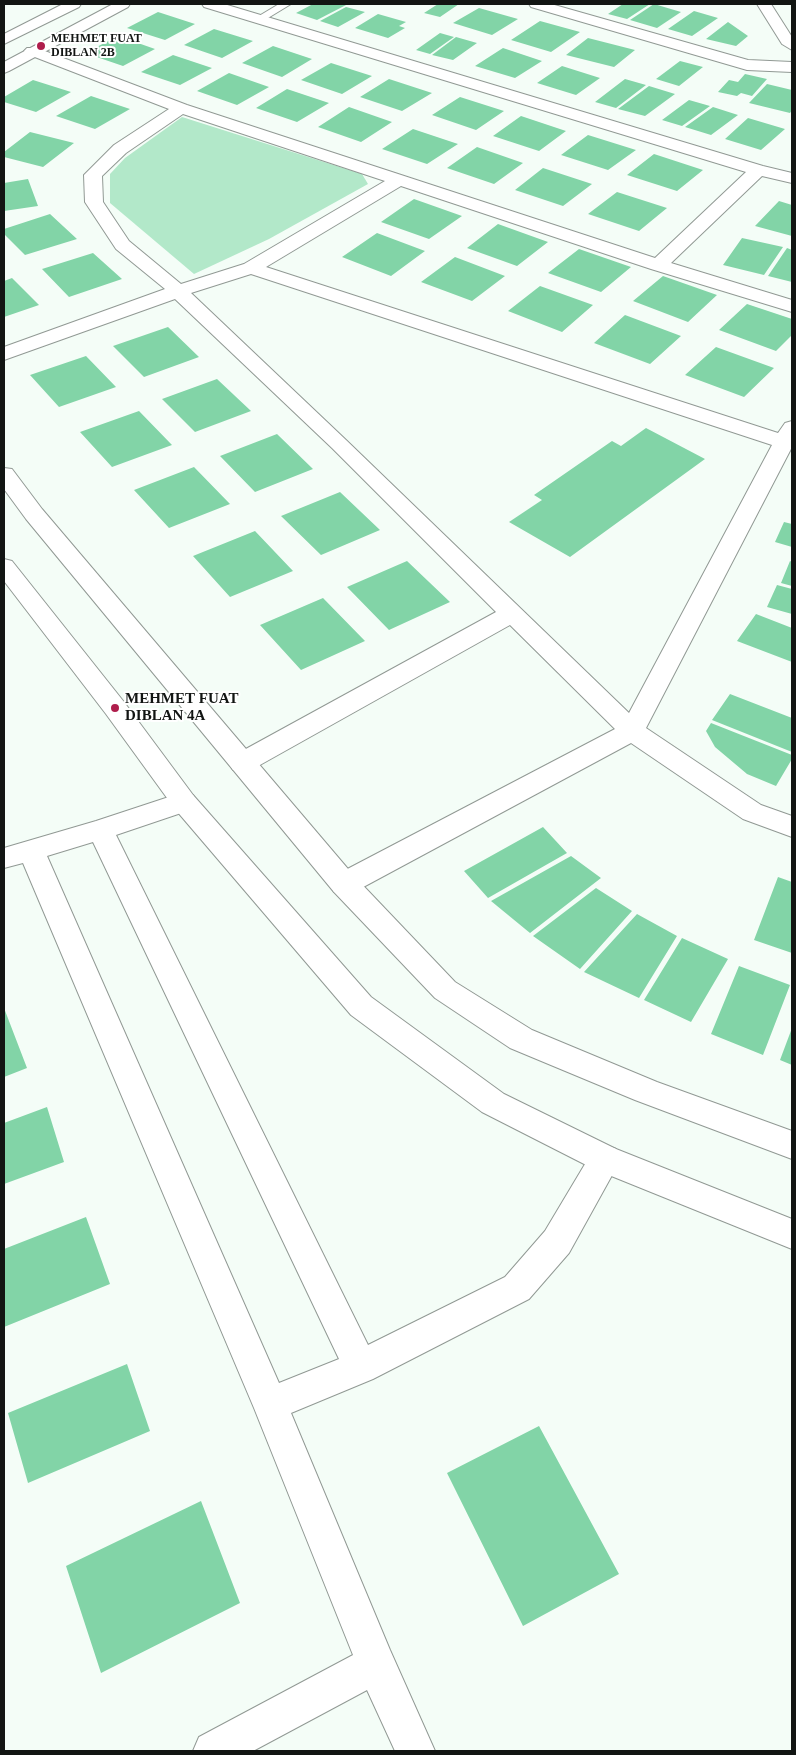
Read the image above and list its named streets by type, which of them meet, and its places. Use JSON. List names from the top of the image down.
{
  "places": ["MEHMET FUAT DIBLAN 2B", "MEHMET FUAT DIBLAN 4A"]
}
